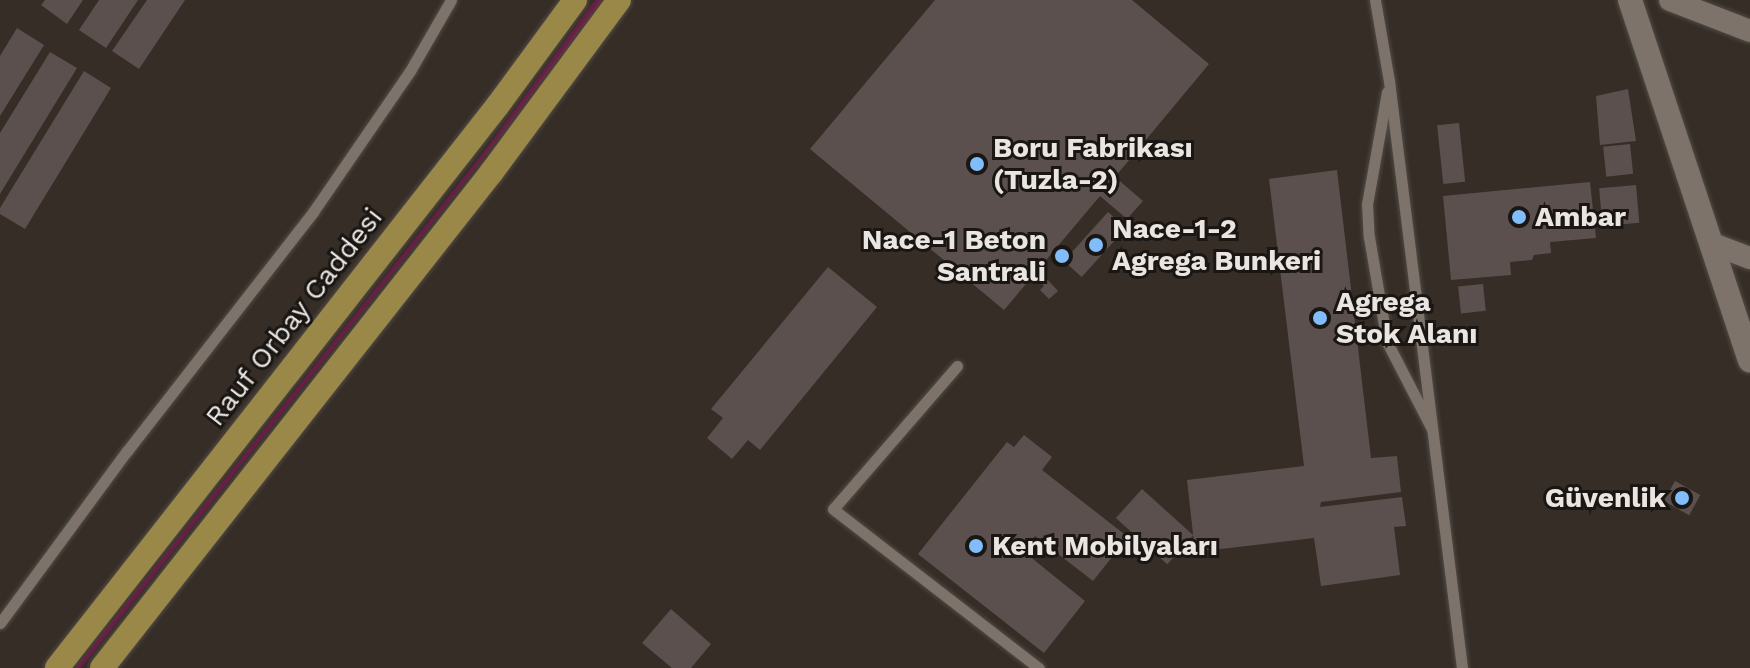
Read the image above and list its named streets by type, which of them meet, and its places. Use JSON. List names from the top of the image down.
{
  "streets": {
    "main road": ["Rauf Orbay Caddesi"]
  },
  "places": [
    "Boru Fabrikası (Tuzla-2)",
    "Ambar",
    "Nace-1-2 Agrega Bunkeri",
    "Nace-1 Beton Santrali",
    "Agrega Stok Alanı",
    "Güvenlik",
    "Kent Mobilyaları"
  ]
}
